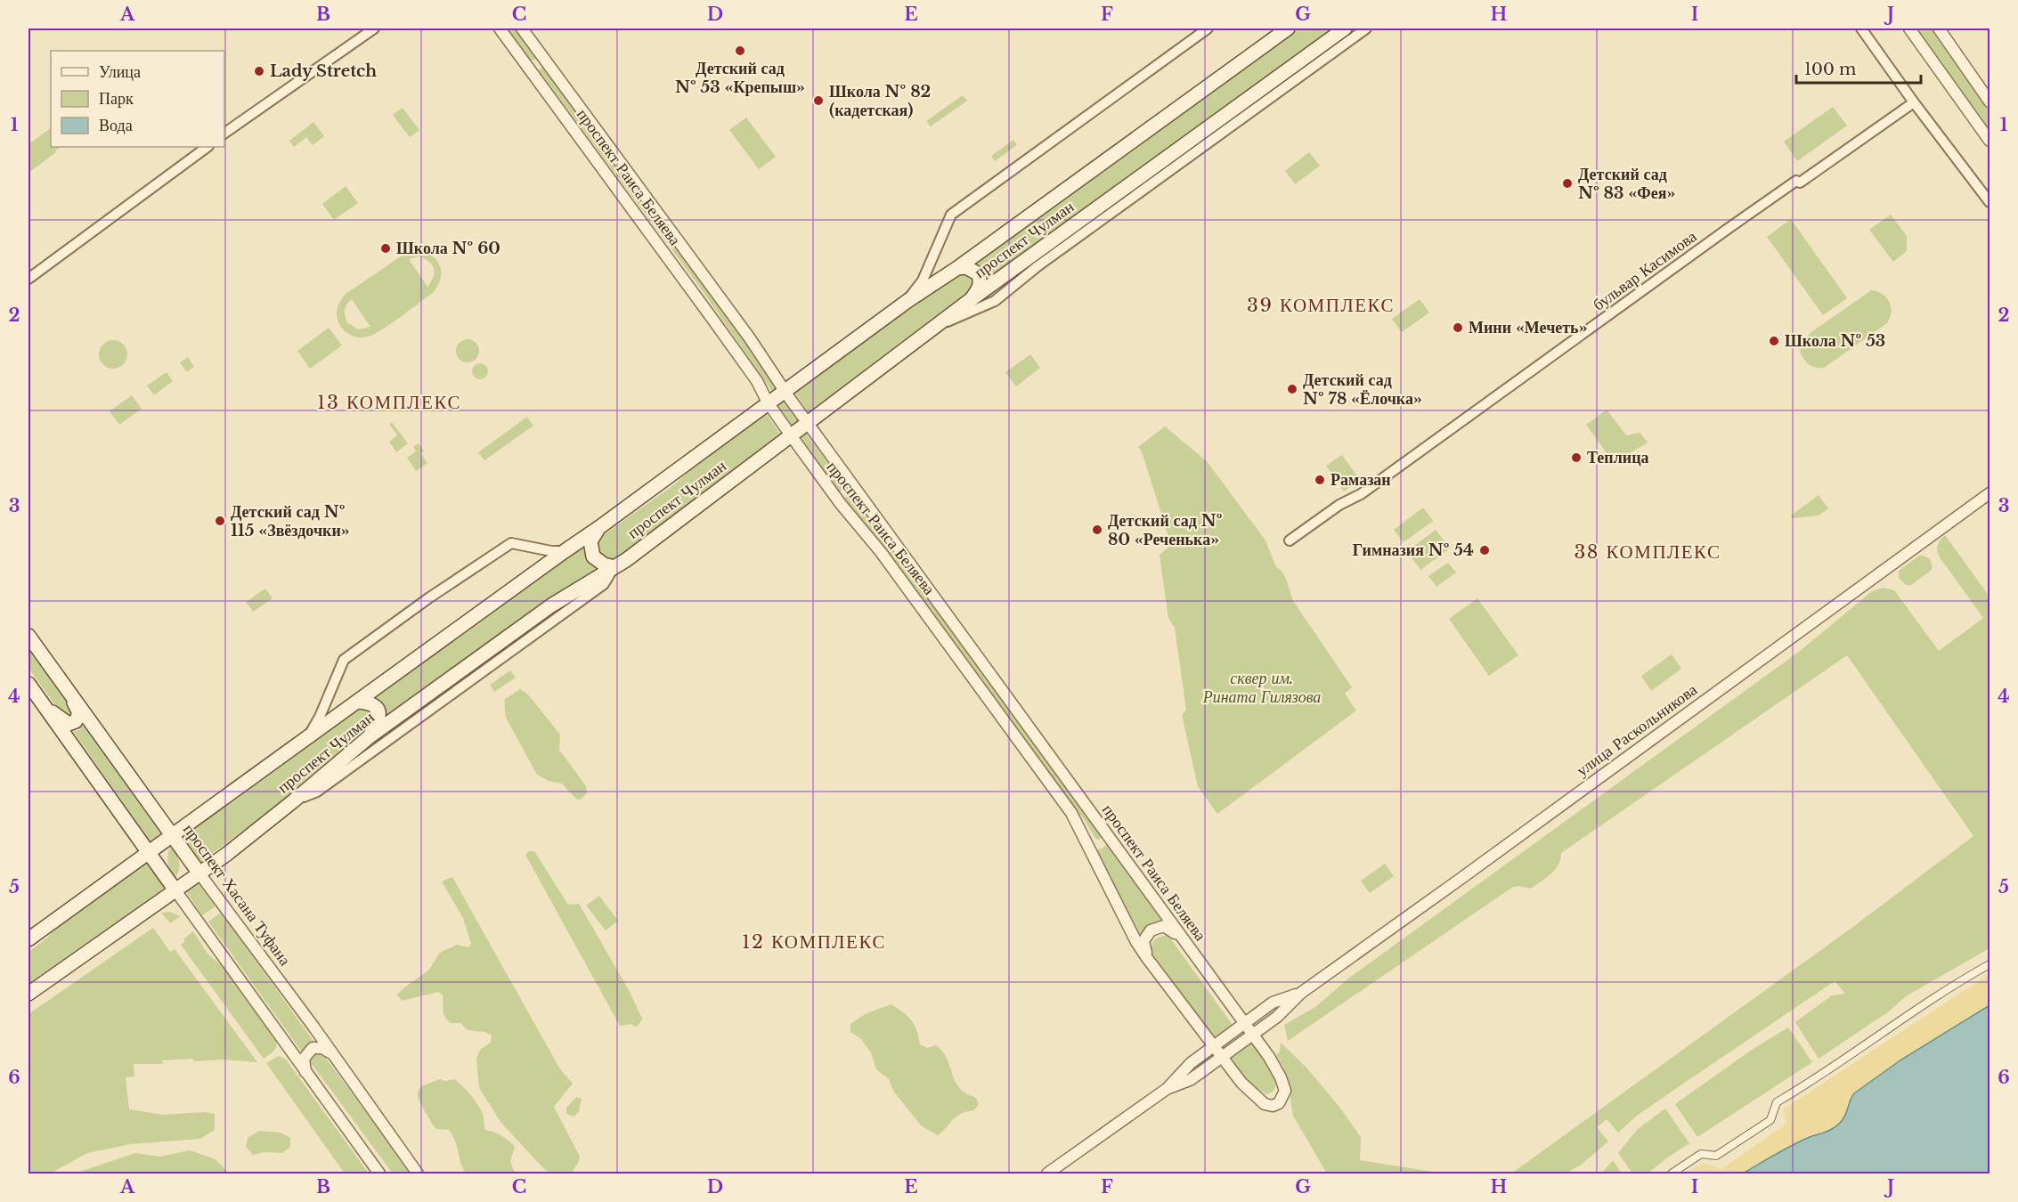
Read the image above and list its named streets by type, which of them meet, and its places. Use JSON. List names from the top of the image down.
{
  "streets": {
    "main road": ["проспект Чулман", "проспект Хасана Туфана"],
    "street": ["проспект Раиса Беляева", "бульвар Касимова", "улица Раскольникова"]
  },
  "crossings": [
    ["проспект Раиса Беляева", "проспект Чулман"],
    ["проспект Раиса Беляева", "улица Раскольникова"],
    ["проспект Чулман", "проспект Хасана Туфана"]
  ],
  "districts": [
    "39 КОМПЛЕКС",
    "13 КОМПЛЕКС",
    "38 КОМПЛЕКС",
    "12 КОМПЛЕКС"
  ],
  "parks": ["сквер им. Рината Гилязова"],
  "places": [
    "Детский сад № 53 «Крепыш»",
    "Lady Stretch",
    "Школа № 82 (кадетская)",
    "Детский сад № 83 «Фея»",
    "Школа № 60",
    "Мини «Мечеть»",
    "Школа № 53",
    "Детский сад № 78 «Ёлочка»",
    "Теплица",
    "Рамазан",
    "Детский сад № 115 «Звёздочки»",
    "Детский сад № 80 «Реченька»",
    "Гимназия № 54"
  ],
  "legend": ["Улица", "Парк", "Вода"],
  "scale_bar": "100 m",
  "grid": {
    "columns": [
      "A",
      "B",
      "C",
      "D",
      "E",
      "F",
      "G",
      "H",
      "I",
      "J"
    ],
    "rows": [
      "1",
      "2",
      "3",
      "4",
      "5",
      "6"
    ]
  }
}
